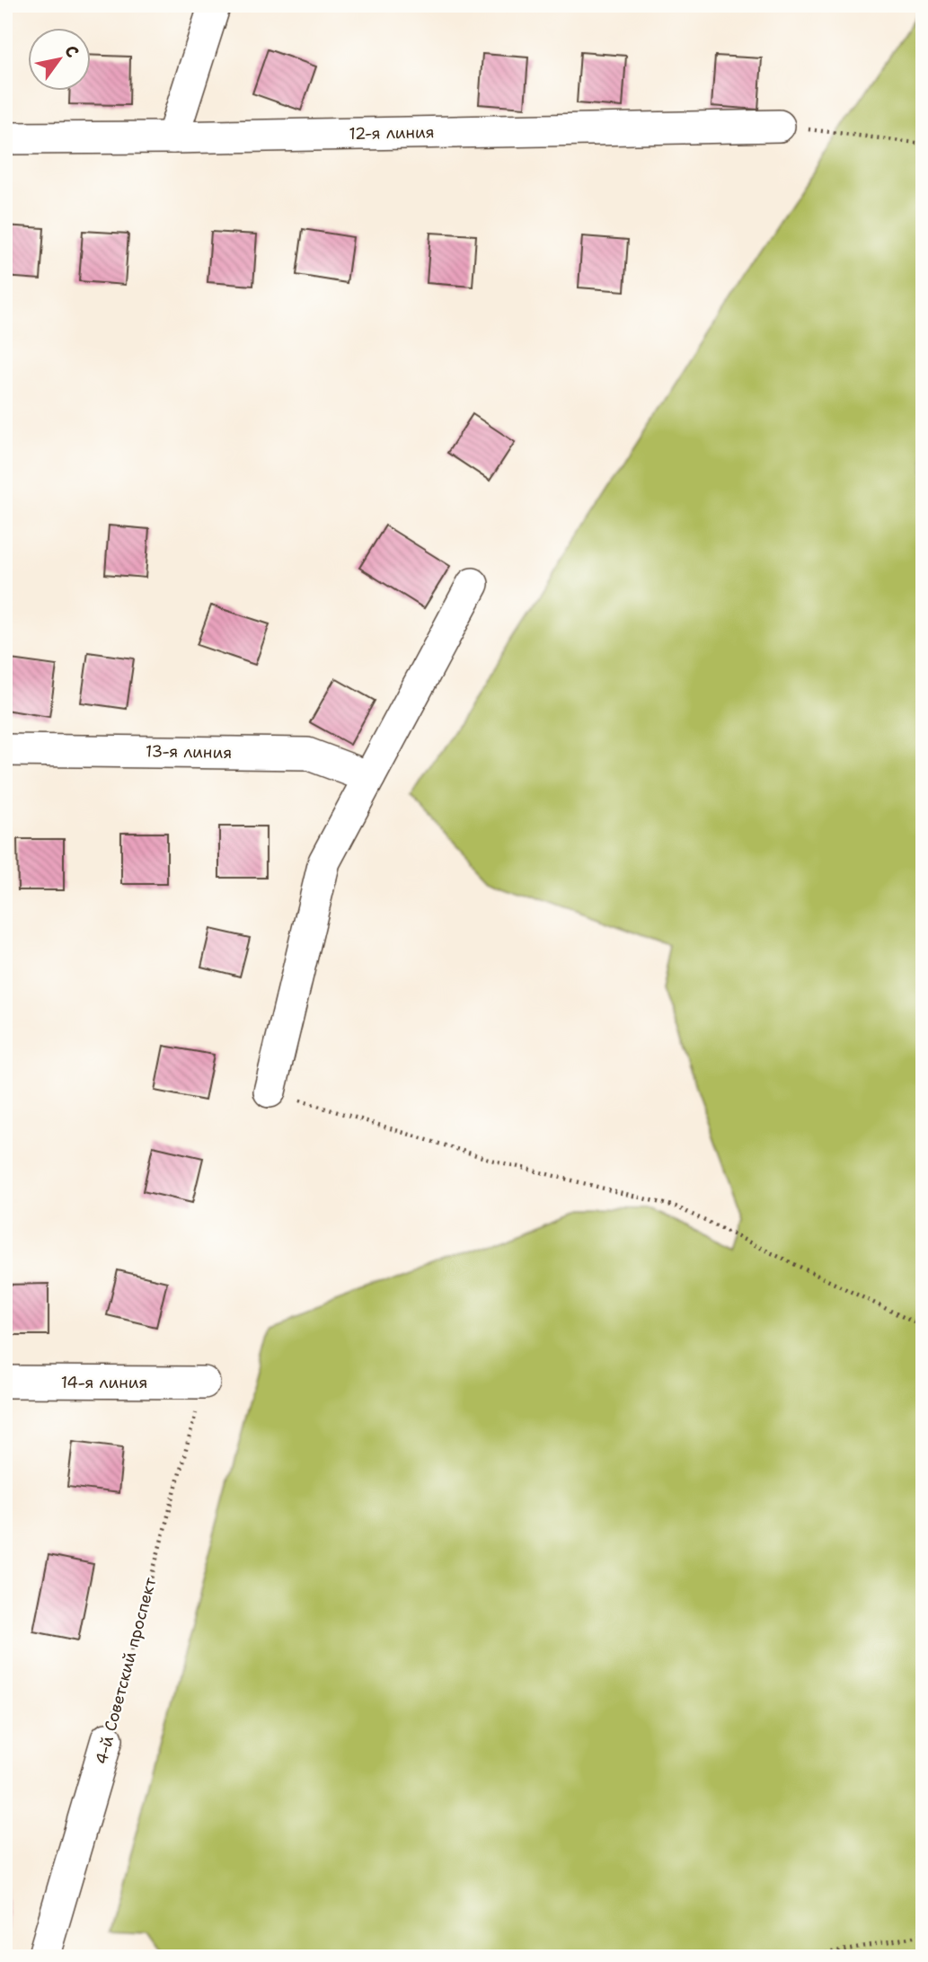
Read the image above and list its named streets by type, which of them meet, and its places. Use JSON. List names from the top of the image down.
{
  "streets": {
    "street": [
      "12-я линия",
      "13-я линия",
      "14-я линия",
      "4-й Советский проспект"
    ]
  },
  "crossings": [
    ["14-я линия", "4-й Советский проспект"]
  ],
  "north": "top right"
}
